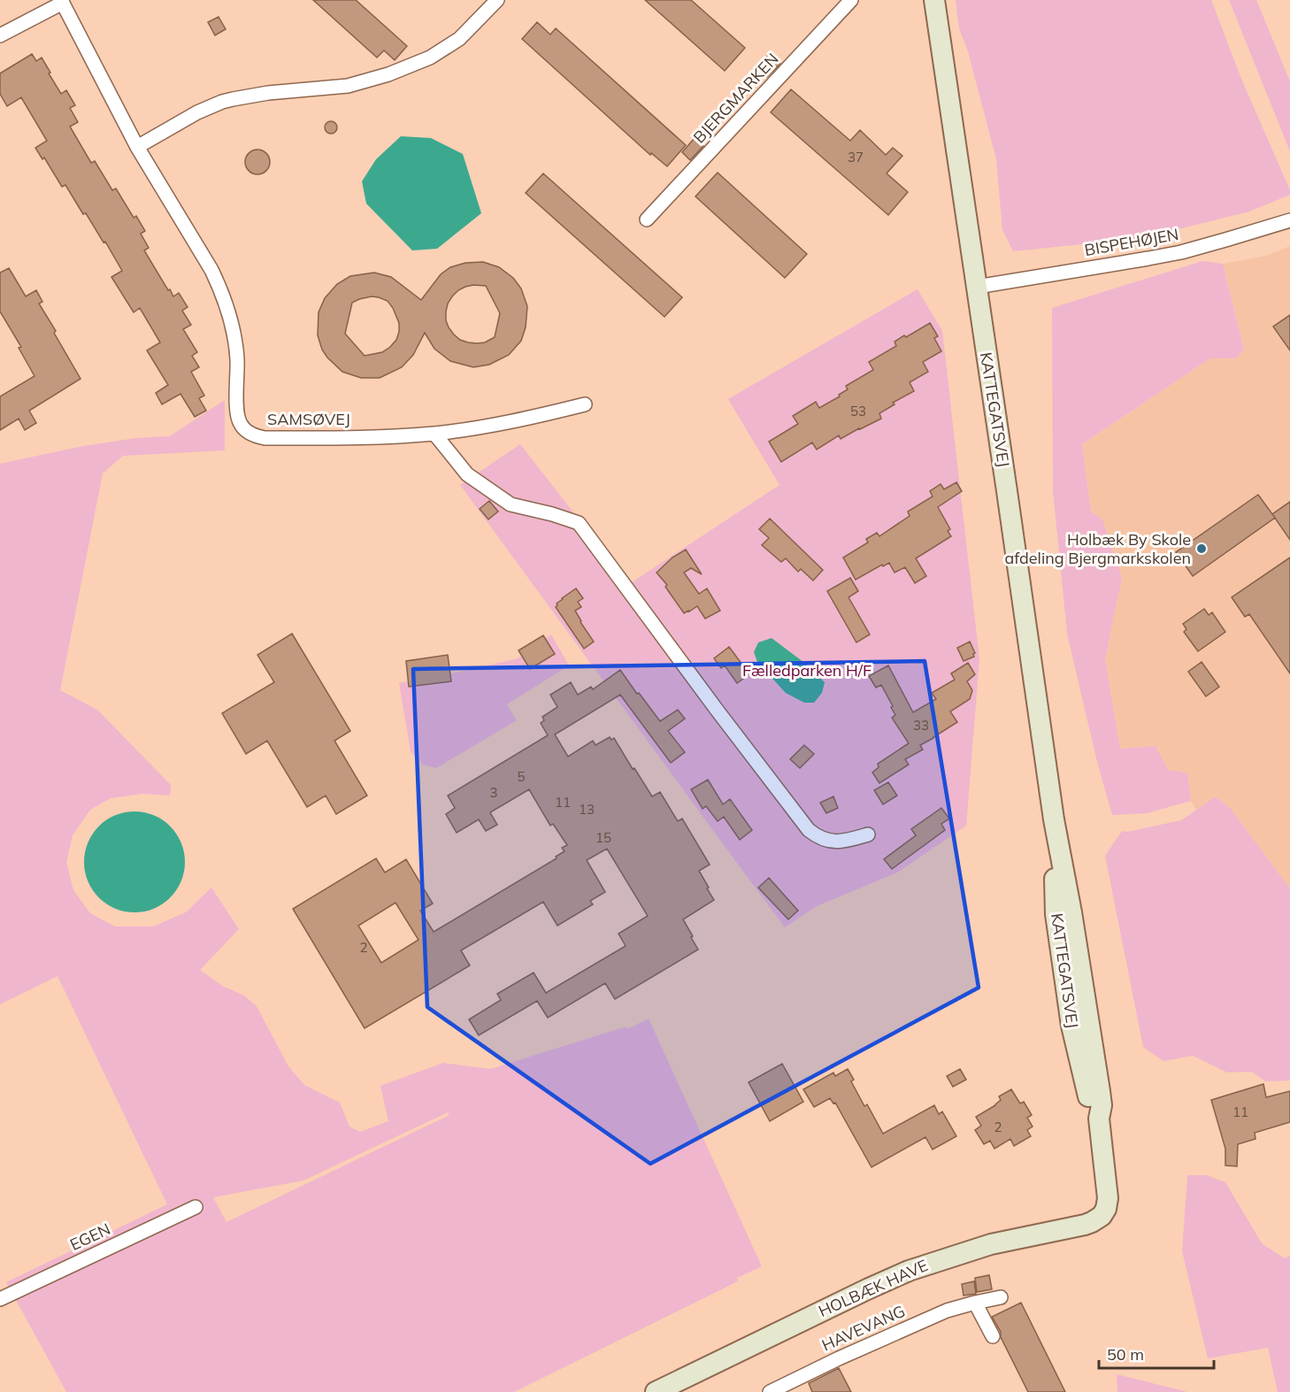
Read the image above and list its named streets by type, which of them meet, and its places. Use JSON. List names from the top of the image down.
{
  "streets": {
    "street": [
      "BJERGMARKEN",
      "BISPEHØJEN",
      "KATTEGATSVEJ",
      "SAMSØVEJ",
      "EGEN",
      "HOLBÆK HAVE",
      "HAVEVANG"
    ]
  },
  "crossings": [
    ["BISPEHØJEN", "KATTEGATSVEJ"],
    ["KATTEGATSVEJ", "HOLBÆK HAVE"]
  ],
  "parks": ["Fælledparken H/F"],
  "places": ["Holbæk By Skole afdeling Bjergmarkskolen"],
  "house_numbers": [
    "37",
    "53",
    "33",
    "5",
    "3",
    "11",
    "13",
    "15",
    "2",
    "11",
    "2"
  ],
  "scale_bar": "50 m"
}
